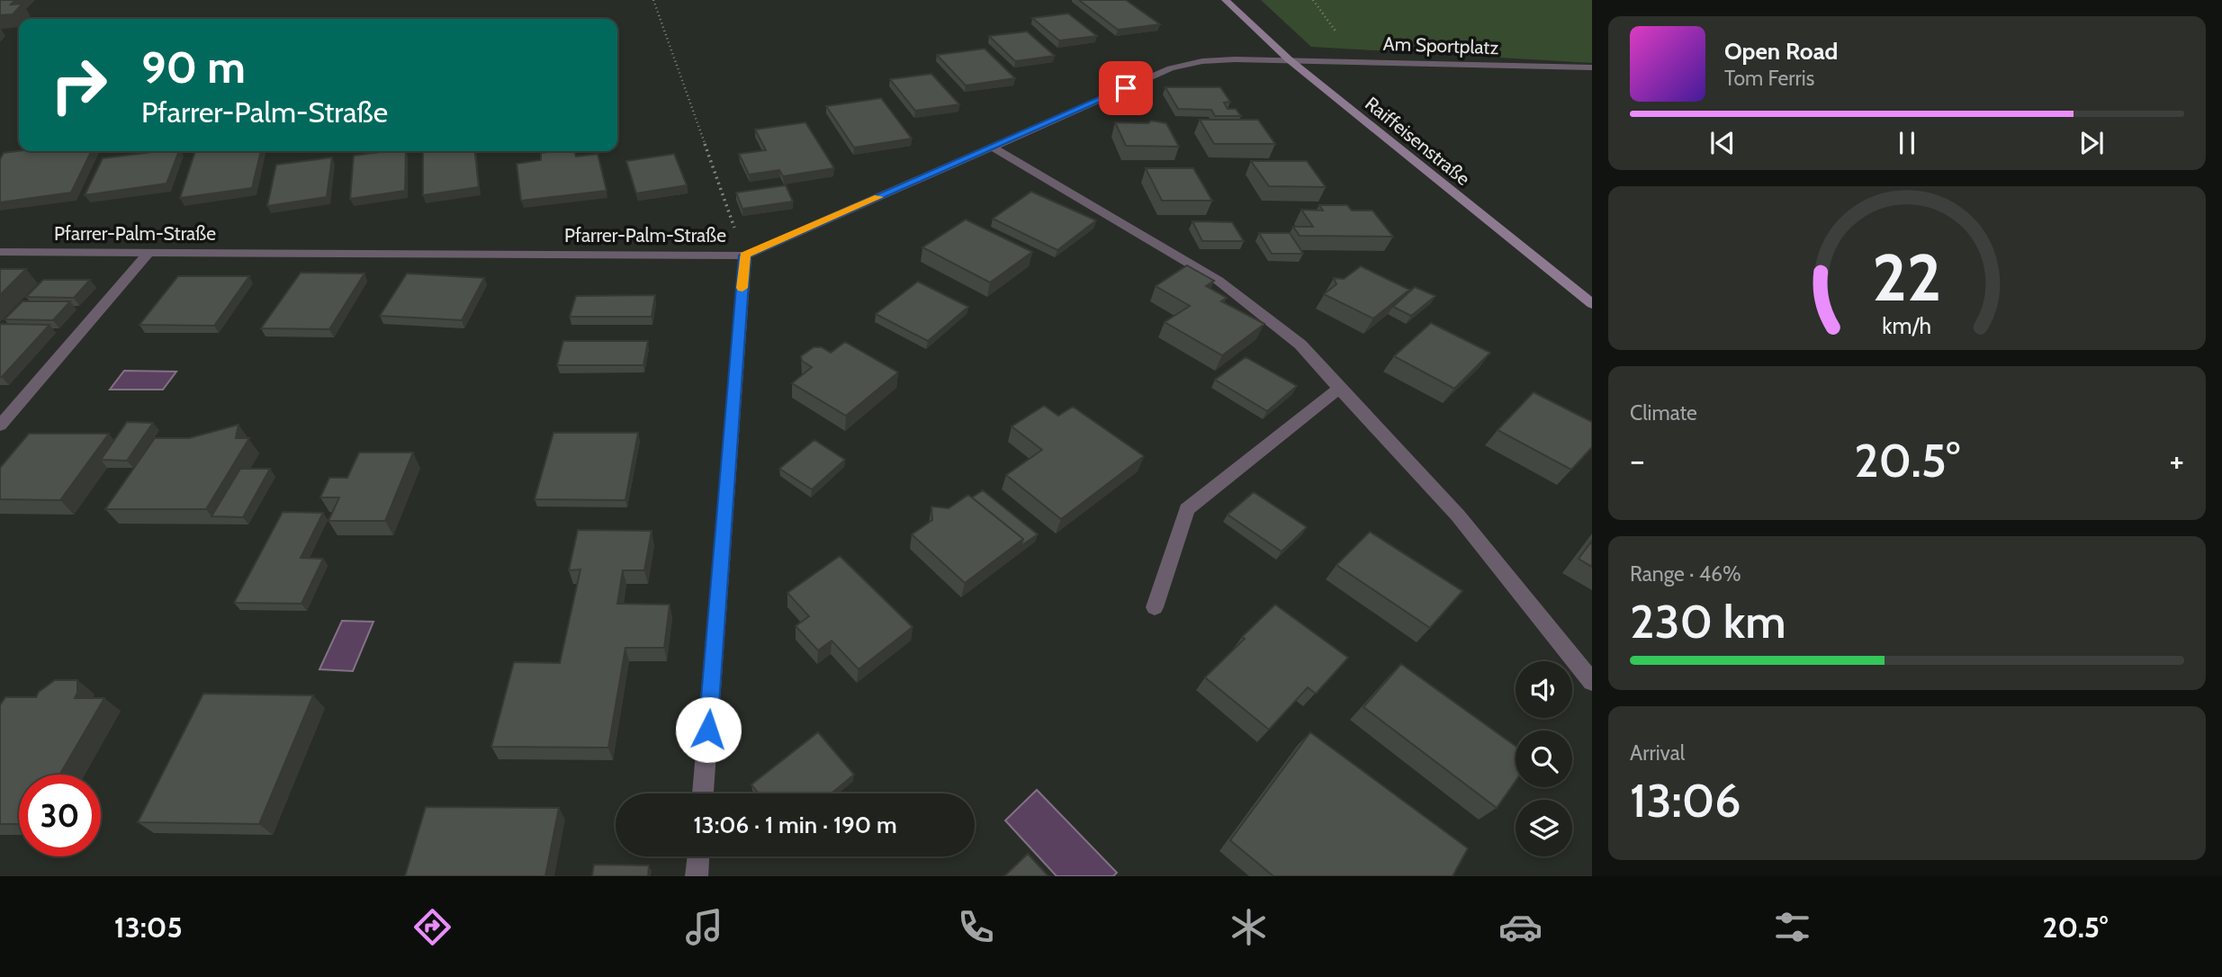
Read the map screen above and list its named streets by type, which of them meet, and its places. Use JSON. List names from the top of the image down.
{
  "streets": {
    "main road": ["Raiffeisenstraße"],
    "street": ["Am Sportplatz", "Pfarrer-Palm-Straße"]
  },
  "crossings": [
    ["Am Sportplatz", "Raiffeisenstraße"],
    ["Am Sportplatz", "Pfarrer-Palm-Straße"],
    ["Raiffeisenstraße", "Pfarrer-Palm-Straße"]
  ],
  "page": {
    "turn": ["90 m", "Pfarrer-Palm-Straße"],
    "song": ["Open Road", "Tom Ferris"],
    "tile": [
      "Climate",
      ["Range · 46%", "230 km"],
      ["Arrival", "13:06"]
    ],
    "heat": ["−", "20.5°", "+"],
    "limit": "30",
    "trip": "13:06 · 1 min · 190 m",
    "tabs": ["13:05", "20.5°"],
    "gauge": ["22", "km/h"]
  }
}
